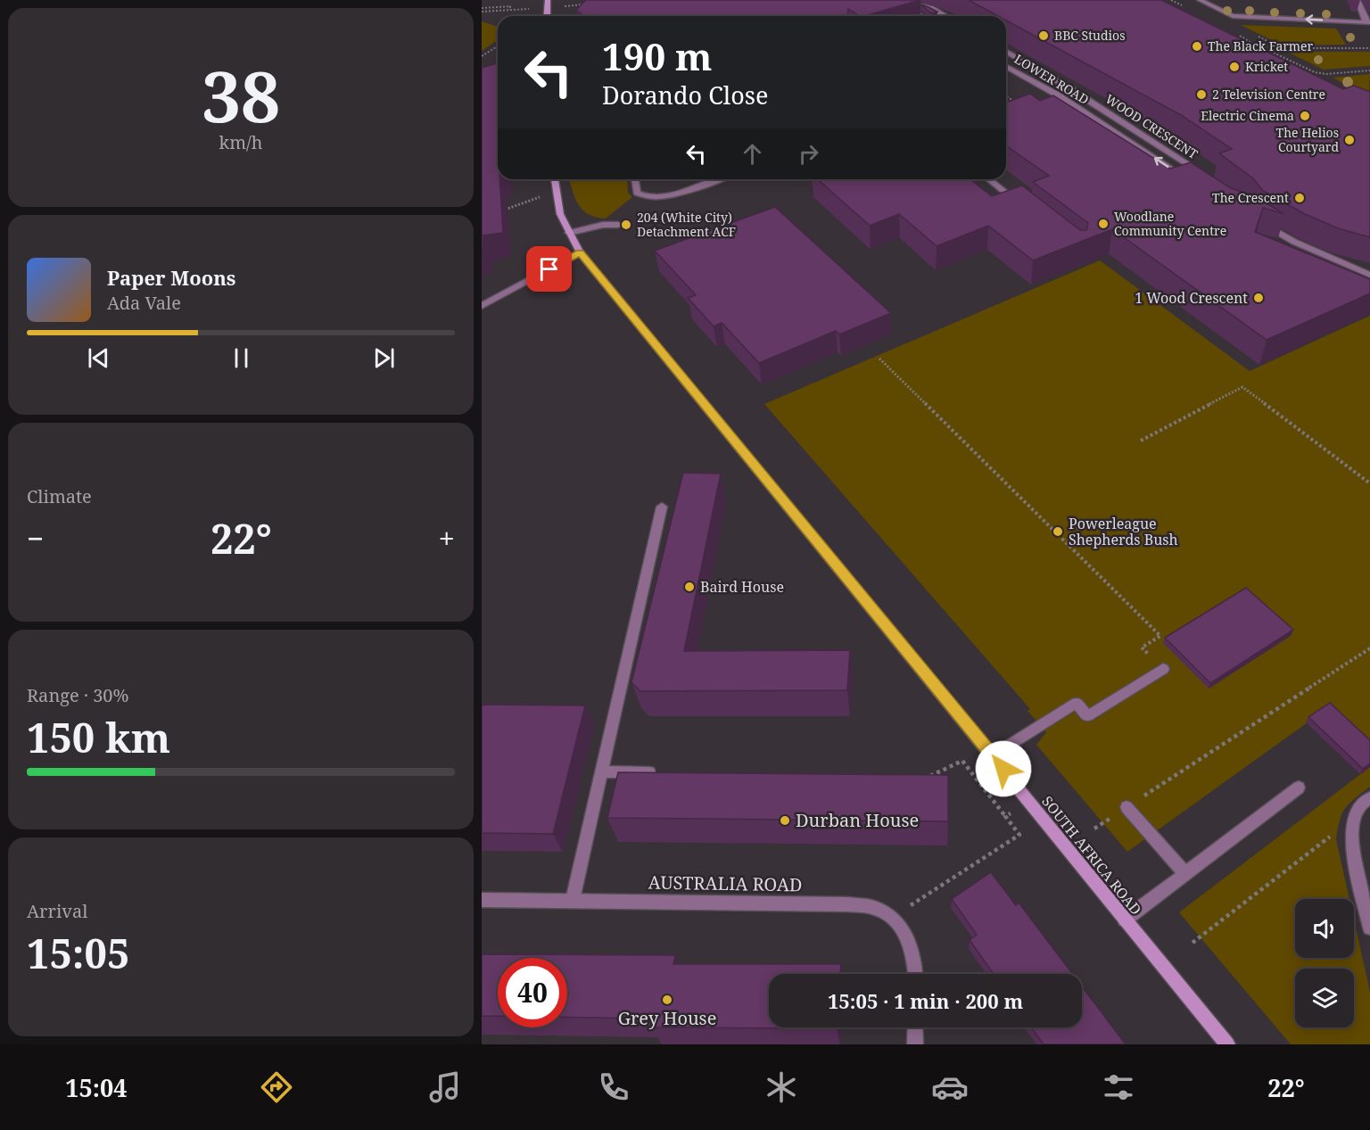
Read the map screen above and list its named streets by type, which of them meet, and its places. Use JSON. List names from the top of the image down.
{
  "streets": {
    "street": [
      "LOWER ROAD",
      "WOOD CRESCENT",
      "SOUTH AFRICA ROAD",
      "AUSTRALIA ROAD"
    ]
  },
  "one_way": ["LOWER ROAD"],
  "places": [
    "BBC Studios",
    "The Black Farmer",
    "Kricket",
    "2 Television Centre",
    "Electric Cinema",
    "The Helios Courtyard",
    "The Crescent",
    "Woodlane Community Centre",
    "204 (White City) Detachment ACF",
    "1 Wood Crescent",
    "Powerleague Shepherds Bush",
    "Baird House",
    "Durban House",
    "Grey House"
  ],
  "page": {
    "tile": [
      ["38", "km/h"],
      "Climate",
      ["Range · 30%", "150 km"],
      ["Arrival", "15:05"]
    ],
    "turn": ["190 m", "Dorando Close"],
    "song": ["Paper Moons", "Ada Vale"],
    "heat": ["−", "22°", "+"],
    "limit": "40",
    "trip": "15:05 · 1 min · 200 m",
    "tabs": ["15:04", "22°"]
  }
}
